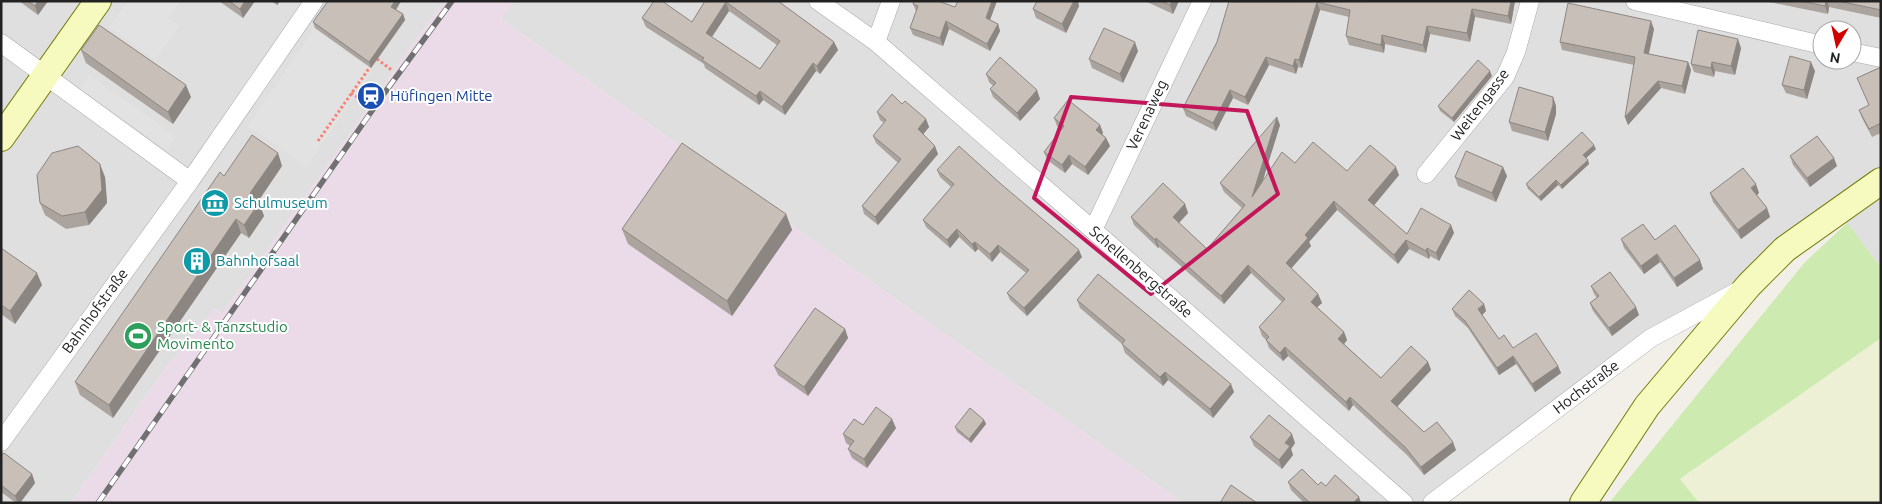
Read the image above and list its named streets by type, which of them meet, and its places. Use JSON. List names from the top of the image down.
{
  "streets": {
    "street": [
      "Weitengasse",
      "Verenaweg",
      "Schellenbergstraße",
      "Bahnhofstraße",
      "Hochstraße"
    ]
  },
  "crossings": [
    ["Verenaweg", "Schellenbergstraße"]
  ],
  "places": {
    "station": ["Hüfingen Mitte"],
    "museum": ["Schulmuseum"],
    "building": ["Bahnhofsaal"],
    "sports": ["Sport- & Tanzstudio Movimento"]
  },
  "north": "bottom"
}
